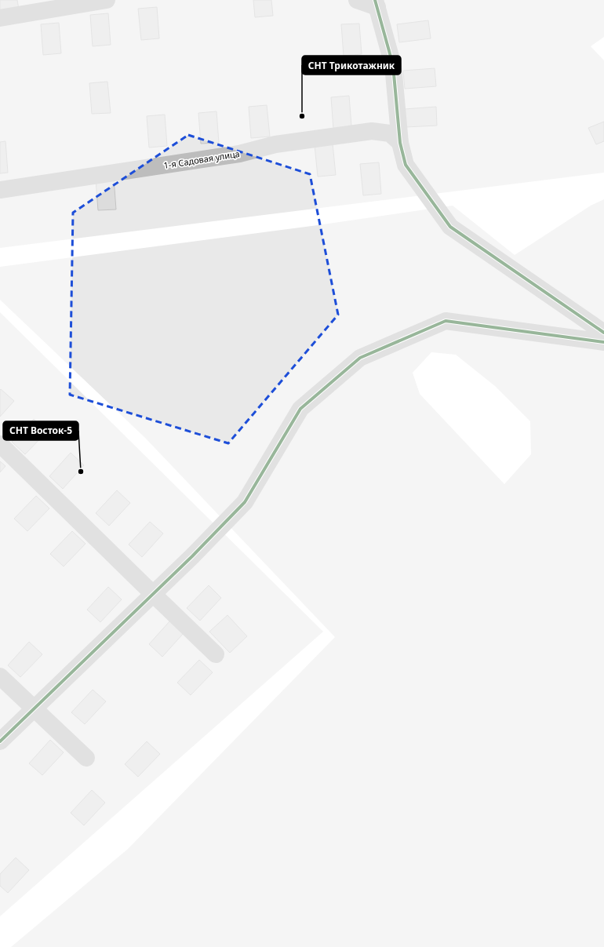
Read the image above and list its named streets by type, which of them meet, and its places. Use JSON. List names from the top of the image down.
{
  "streets": {
    "street": ["1-я Садовая улица"]
  },
  "places": ["СНТ Трикотажник", "СНТ Восток-5"]
}
